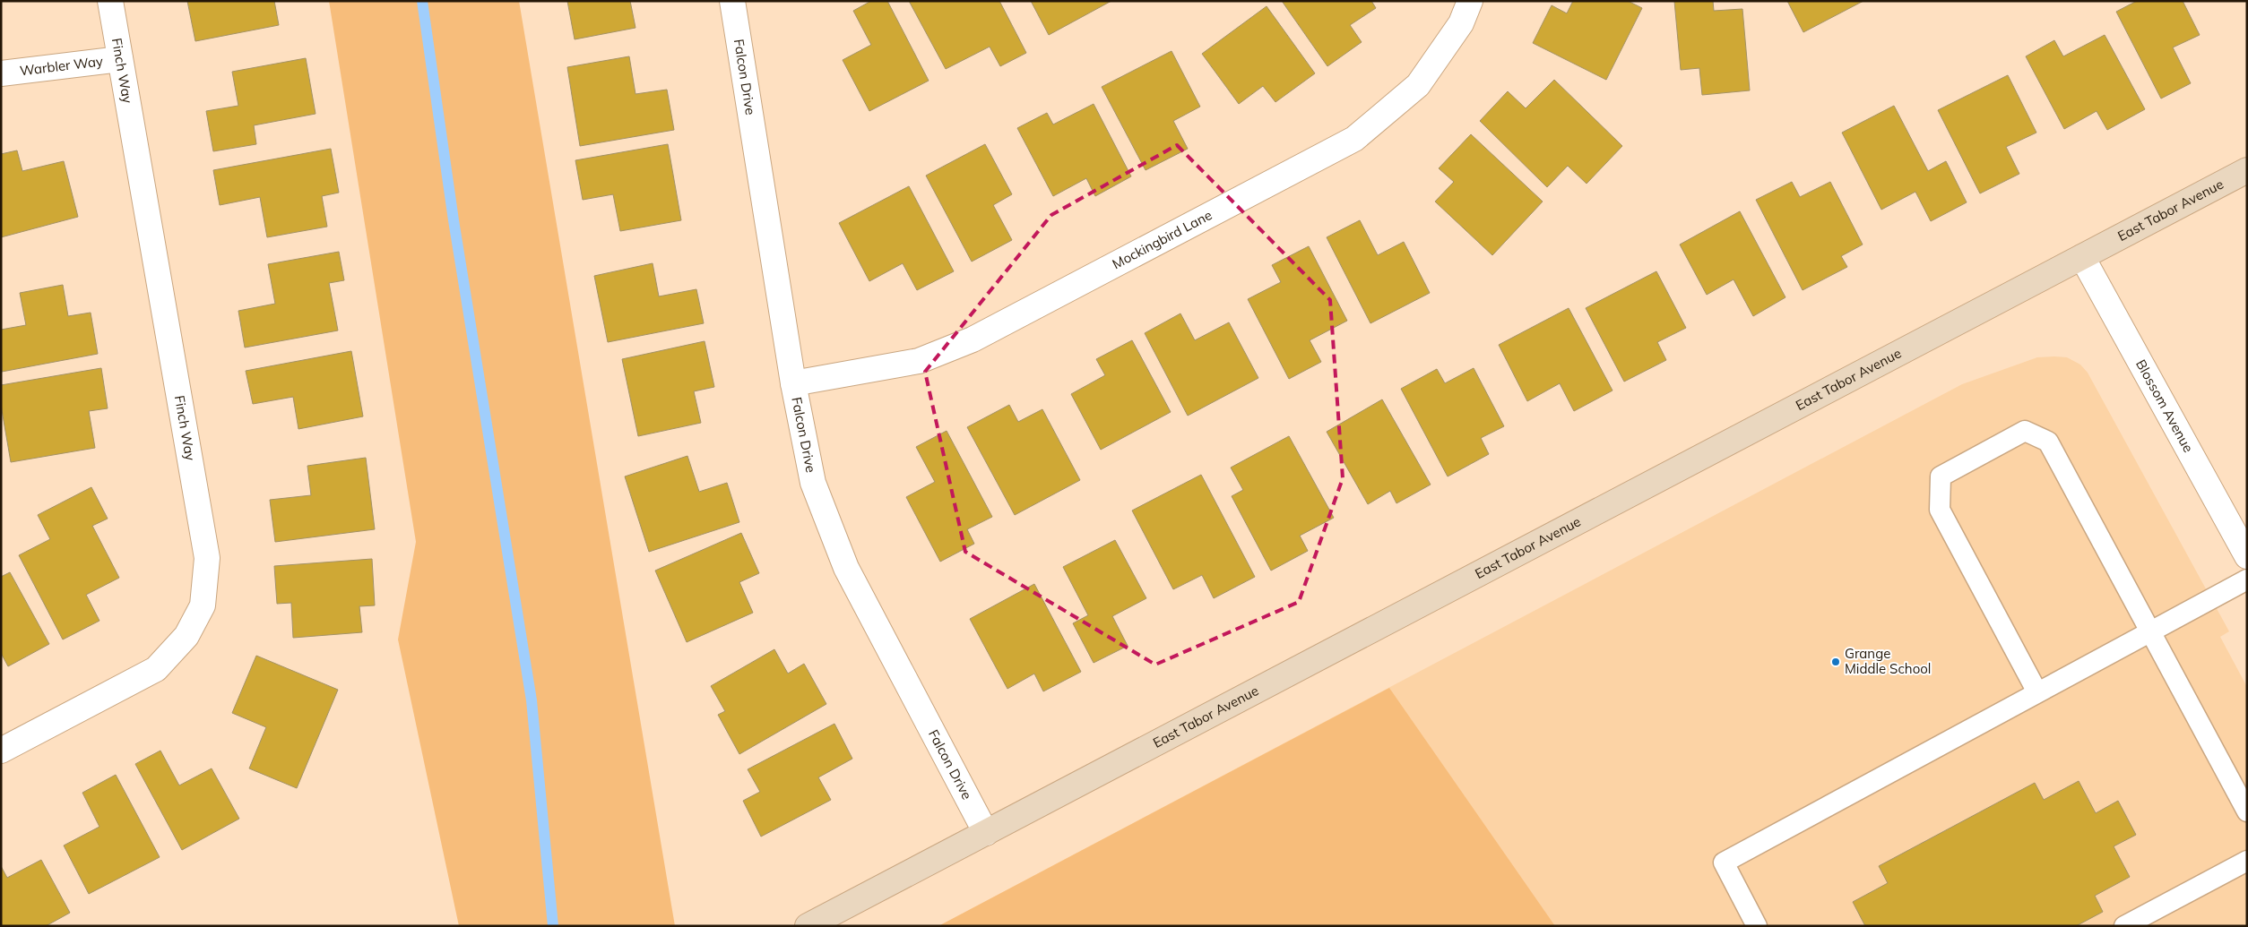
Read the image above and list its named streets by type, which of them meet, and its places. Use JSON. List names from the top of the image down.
{
  "streets": {
    "main road": ["East Tabor Avenue"],
    "street": [
      "Warbler Way",
      "Finch Way",
      "Falcon Drive",
      "Mockingbird Lane",
      "Blossom Avenue"
    ]
  },
  "crossings": [
    ["Warbler Way", "Finch Way"],
    ["Falcon Drive", "East Tabor Avenue"],
    ["Falcon Drive", "Mockingbird Lane"],
    ["East Tabor Avenue", "Blossom Avenue"]
  ],
  "places": ["Grange Middle School"]
}
